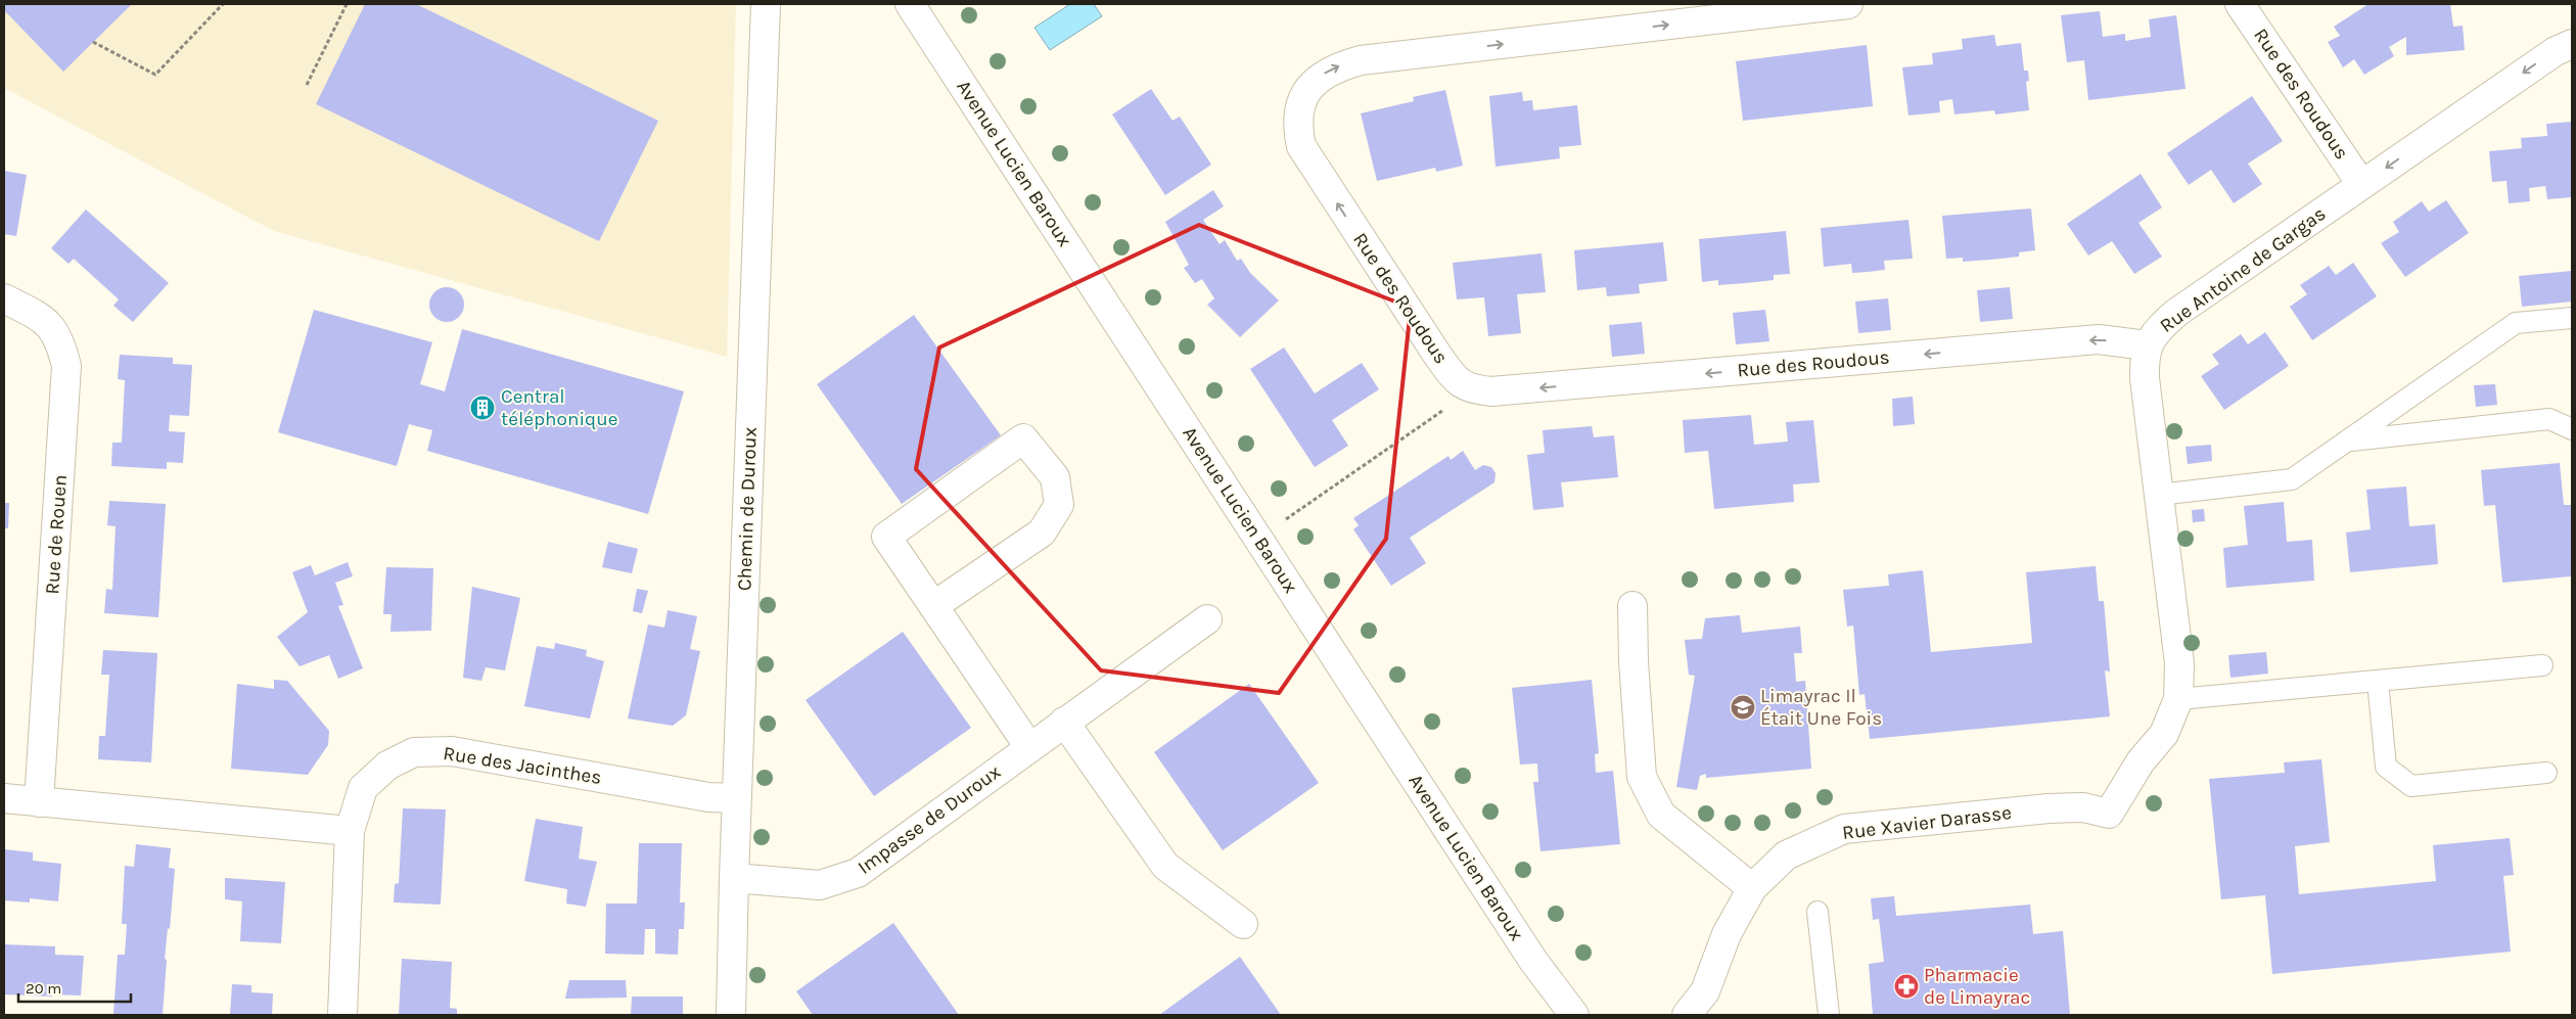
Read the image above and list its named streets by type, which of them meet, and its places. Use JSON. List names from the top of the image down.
{
  "streets": {
    "street": [
      "Rue des Roudous",
      "Avenue Lucien Baroux",
      "Rue Antoine de Gargas",
      "Chemin de Duroux",
      "Rue de Rouen",
      "Rue des Jacinthes",
      "Impasse de Duroux",
      "Rue Xavier Darasse"
    ]
  },
  "crossings": [
    ["Rue des Roudous", "Rue Antoine de Gargas"],
    ["Rue Antoine de Gargas", "Rue Xavier Darasse"],
    ["Chemin de Duroux", "Rue des Jacinthes"],
    ["Chemin de Duroux", "Impasse de Duroux"]
  ],
  "places": {
    "building": ["Central téléphonique"],
    "school or university": ["Limayrac Il Était Une Fois"],
    "pharmacy": ["Pharmacie de Limayrac"]
  },
  "scale_bar": "20 m"
}
